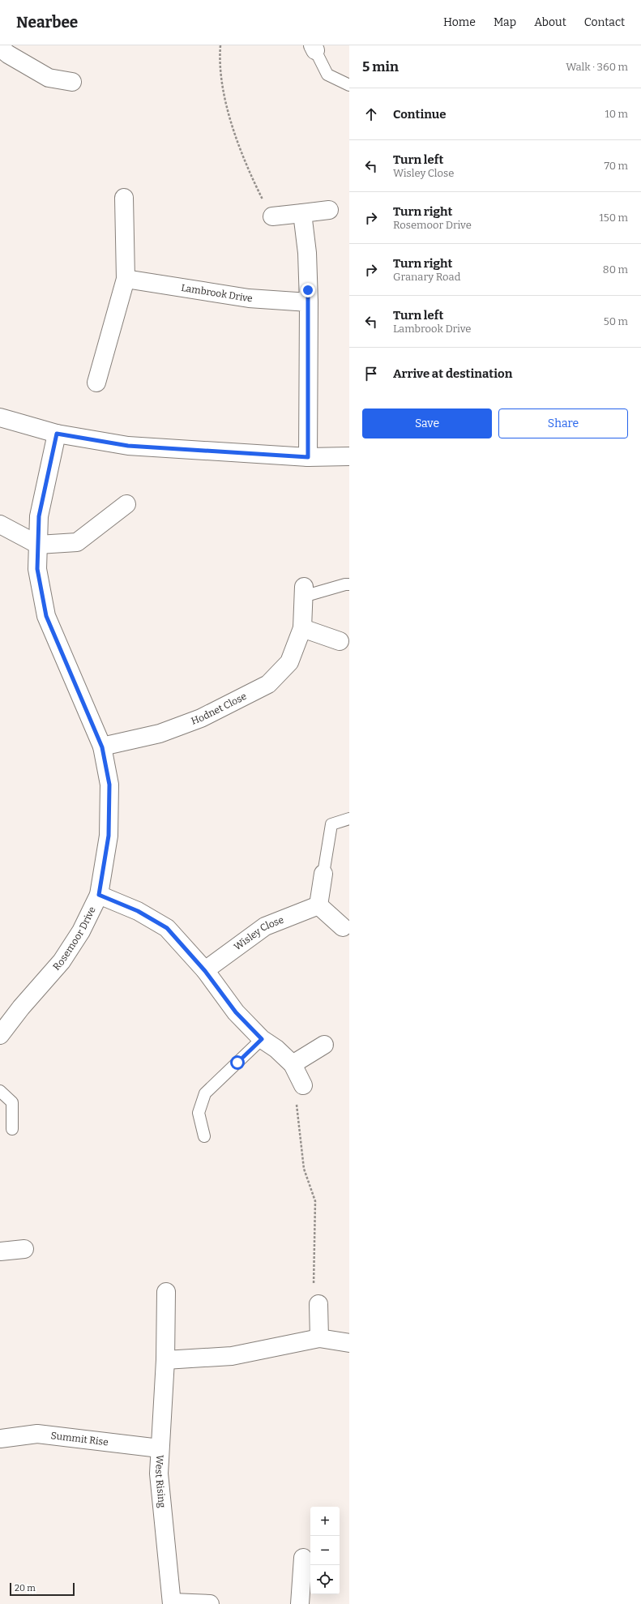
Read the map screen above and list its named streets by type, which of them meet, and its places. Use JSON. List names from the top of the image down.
{
  "streets": {
    "street": [
      "Lambrook Drive",
      "Hodnet Close",
      "Wisley Close",
      "Rosemoor Drive",
      "Summit Rise",
      "West Rising"
    ]
  },
  "crossings": [
    ["Hodnet Close", "Rosemoor Drive"],
    ["Summit Rise", "West Rising"]
  ],
  "scale_bar": "20 m",
  "page": {
    "header": "Nearbee",
    "nav": [
      "Home",
      "Map",
      "About",
      "Contact"
    ],
    "heading": ["5 min", "Walk · 360 m"],
    "list": [
      ["Continue", "10 m"],
      ["Turn left", "Wisley Close", "70 m"],
      ["Turn right", "Rosemoor Drive", "150 m"],
      ["Turn right", "Granary Road", "80 m"],
      ["Turn left", "Lambrook Drive", "50 m"],
      "Arrive at destination"
    ],
    "buttons": ["Save", "Share"],
    "map_buttons": ["+", "−"],
    "scale": "20 m"
  }
}
